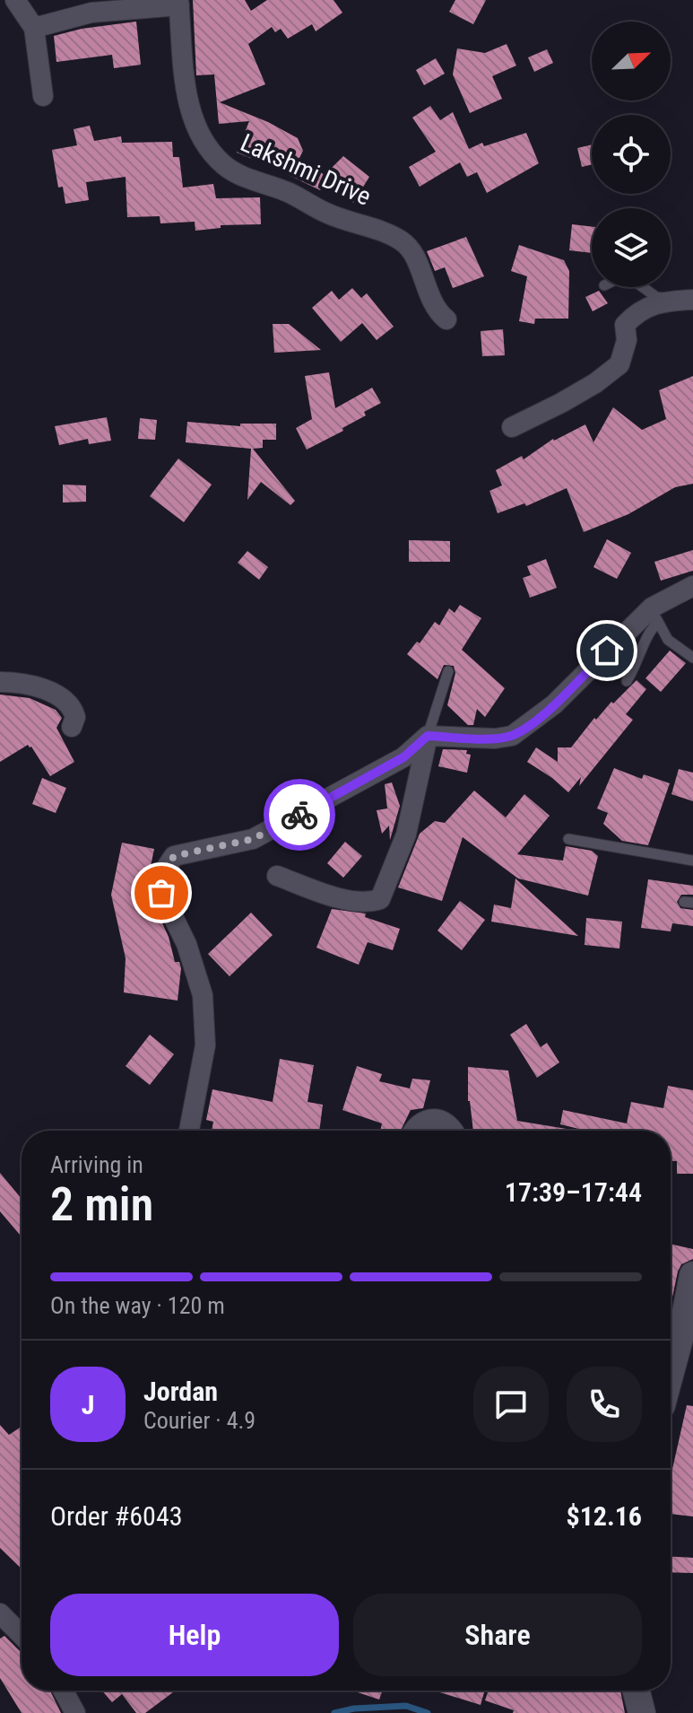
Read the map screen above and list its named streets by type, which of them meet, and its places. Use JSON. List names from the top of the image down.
{
  "streets": {
    "street": ["Lakshmi Drive"]
  },
  "north": "top right",
  "page": {
    "heading": ["2 min", "Arriving in", "17:39–17:44"],
    "panel": [
      "Jordan",
      "Courier · 4.9",
      "Order #6043",
      "$12.16"
    ],
    "bar": "On the way · 120 m",
    "round": "J",
    "buttons": ["Help", "Share"]
  }
}
